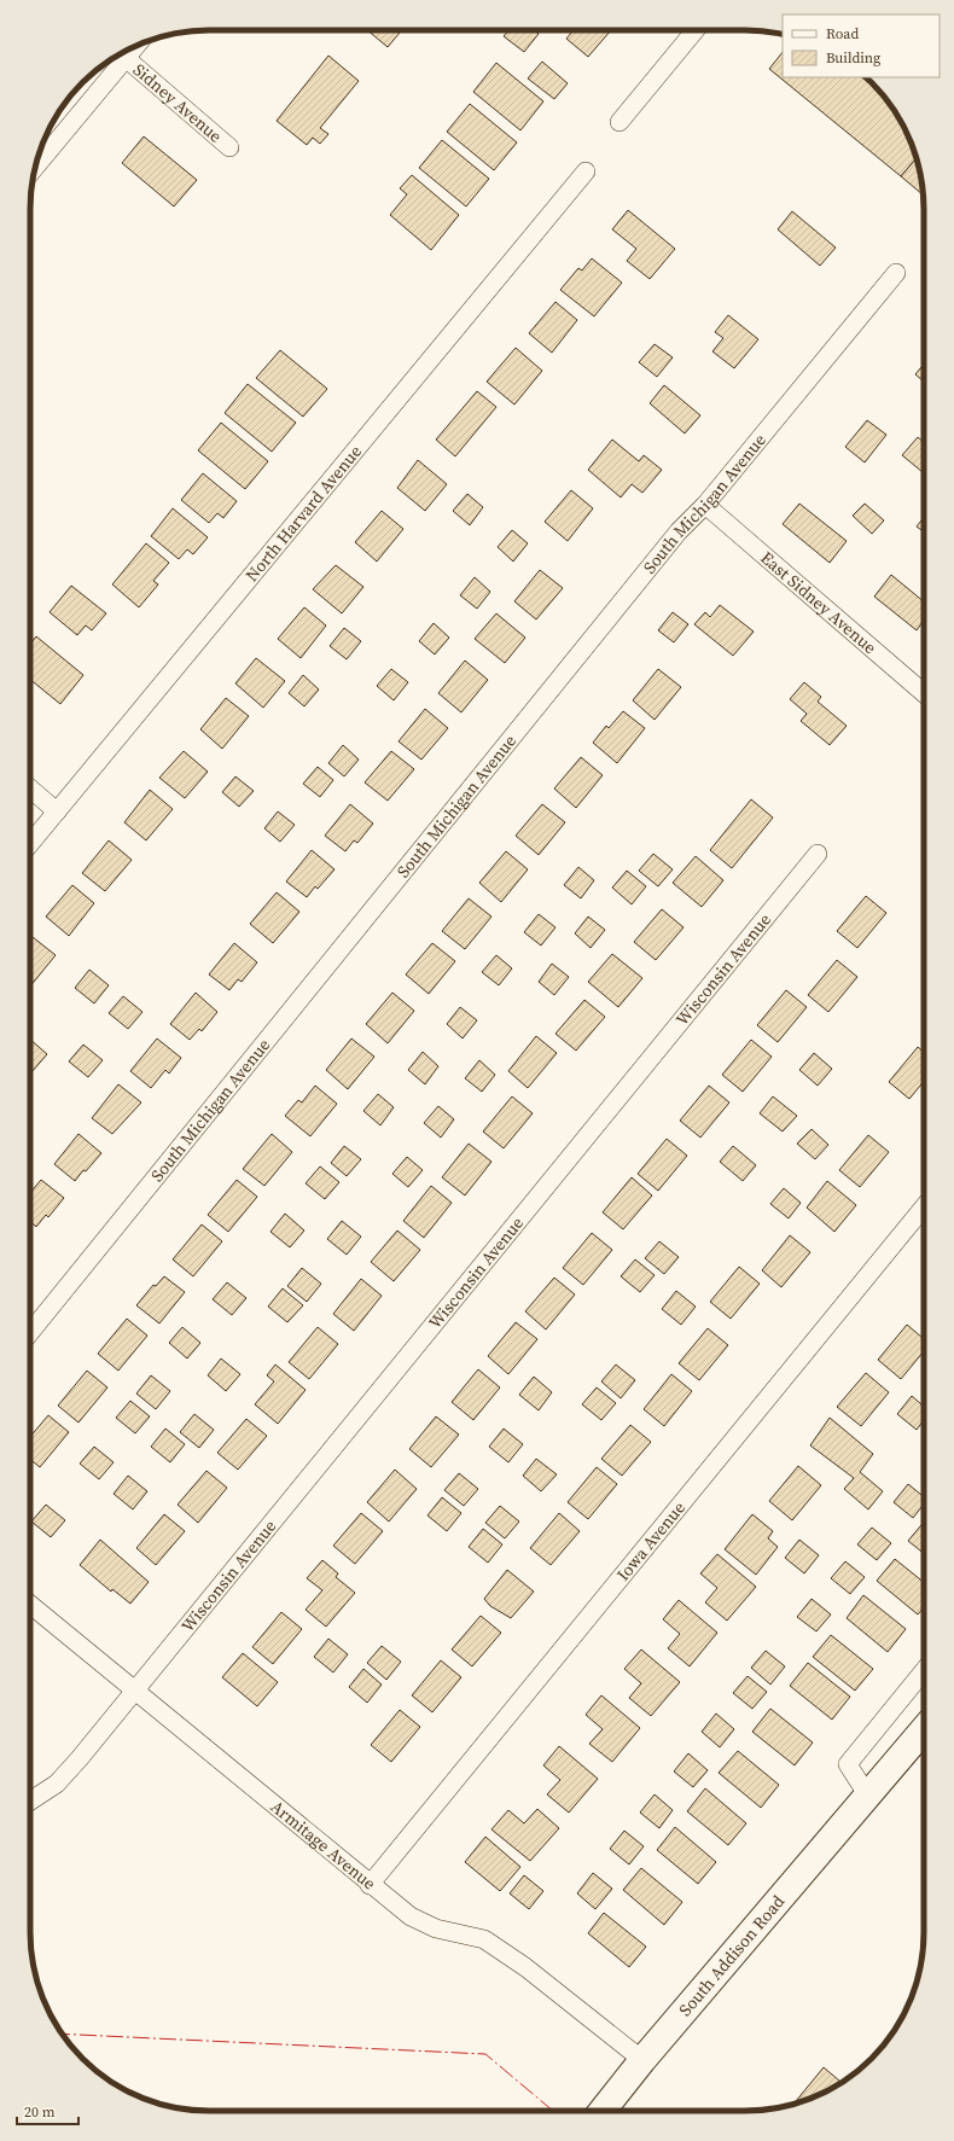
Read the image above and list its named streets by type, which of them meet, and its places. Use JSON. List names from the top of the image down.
{
  "streets": {
    "street": [
      "Sidney Avenue",
      "South Michigan Avenue",
      "North Harvard Avenue",
      "East Sidney Avenue",
      "Wisconsin Avenue",
      "Iowa Avenue",
      "Armitage Avenue",
      "South Addison Road"
    ]
  },
  "crossings": [
    ["South Michigan Avenue", "East Sidney Avenue"],
    ["Wisconsin Avenue", "Armitage Avenue"],
    ["Iowa Avenue", "Armitage Avenue"],
    ["Armitage Avenue", "South Addison Road"]
  ],
  "legend": ["Road", "Building"],
  "scale_bar": "20 m"
}
